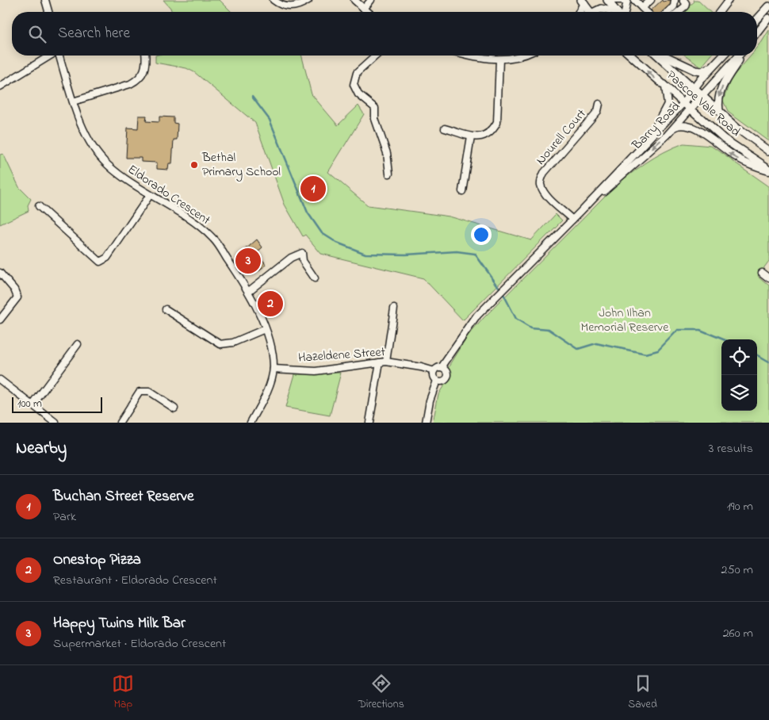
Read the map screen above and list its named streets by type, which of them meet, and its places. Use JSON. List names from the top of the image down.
{
  "streets": {
    "main road": ["Pascoe Vale Road", "Barry Road"],
    "street": ["Nourell Court", "Eldorado Crescent", "Hazeldene Street"]
  },
  "crossings": [
    ["Pascoe Vale Road", "Barry Road"],
    ["Barry Road", "Nourell Court"],
    ["Barry Road", "Hazeldene Street"],
    ["Eldorado Crescent", "Hazeldene Street"]
  ],
  "parks": ["John Ilhan Memorial Reserve"],
  "places": ["Bethal Primary School"],
  "scale_bar": "100 m",
  "page": {
    "search": "Search here",
    "pins": ["1", "3", "2"],
    "scale": "100 m",
    "heading": ["Nearby", "3 results"],
    "list": [
      {
        "mark": "1",
        "name": "Buchan Street Reserve",
        "note": "Park",
        "value": "190 m"
      },
      {
        "mark": "2",
        "name": "Onestop Pizza",
        "note": "Restaurant · Eldorado Crescent",
        "value": "250 m"
      },
      {
        "mark": "3",
        "name": "Happy Twins Milk Bar",
        "note": "Supermarket · Eldorado Crescent",
        "value": "260 m"
      }
    ],
    "nav": ["Map", "Directions", "Saved"]
  }
}
